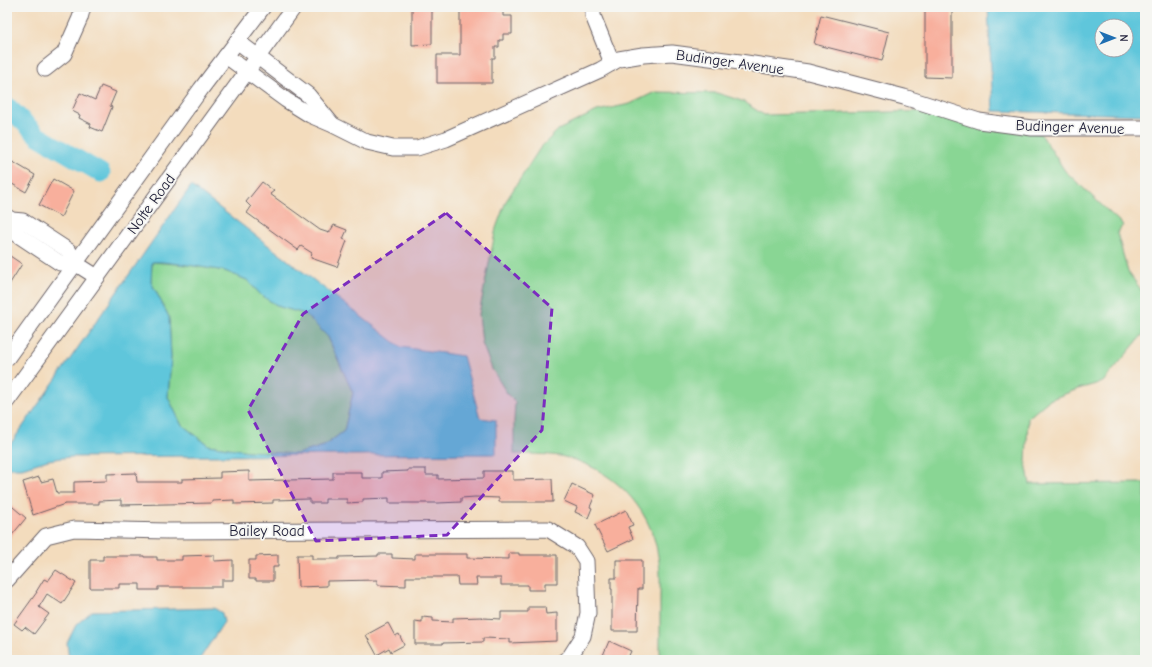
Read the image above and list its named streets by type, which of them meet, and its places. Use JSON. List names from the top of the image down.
{
  "streets": {
    "street": ["Budinger Avenue", "Nolte Road", "Bailey Road"]
  },
  "crossings": [
    ["Budinger Avenue", "Nolte Road"]
  ],
  "north": "right"
}
